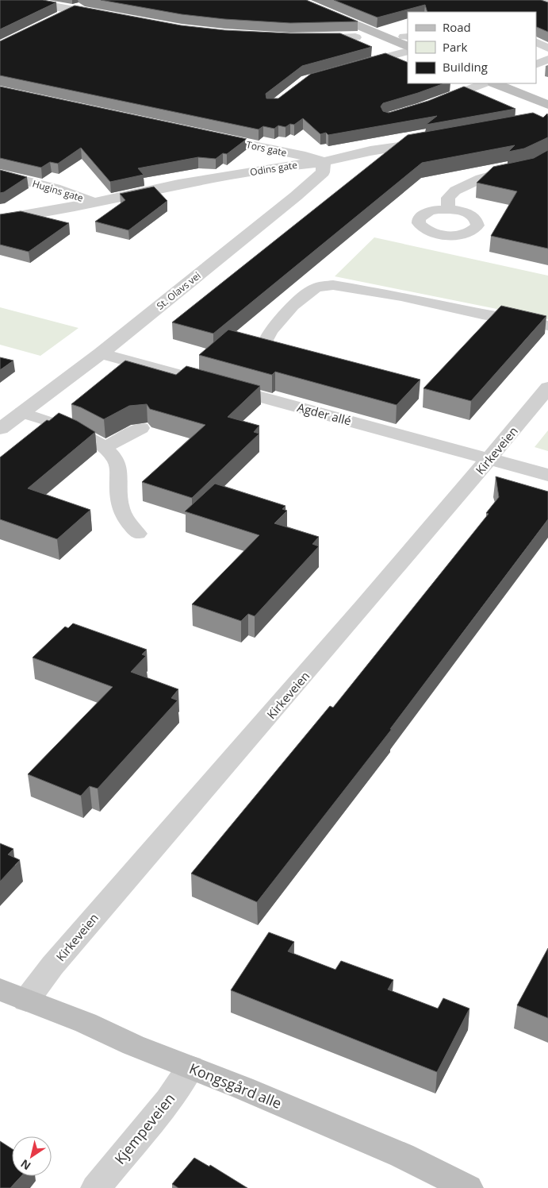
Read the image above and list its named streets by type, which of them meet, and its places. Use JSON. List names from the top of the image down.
{
  "streets": {
    "main road": ["Kongsgård alle"],
    "street": [
      "Tors gate",
      "Odins gate",
      "Hugins gate",
      "St. Olavs vei",
      "Agder allé",
      "Kirkeveien",
      "Kjempeveien"
    ]
  },
  "crossings": [
    ["Tors gate", "Odins gate"],
    ["Tors gate", "St. Olavs vei"],
    ["Odins gate", "Hugins gate"],
    ["Odins gate", "St. Olavs vei"],
    ["St. Olavs vei", "Agder allé"],
    ["Agder allé", "Kirkeveien"],
    ["Kirkeveien", "Kongsgård alle"],
    ["Kongsgård alle", "Kjempeveien"]
  ],
  "legend": ["Road", "Park", "Building"],
  "north": "bottom left"
}
